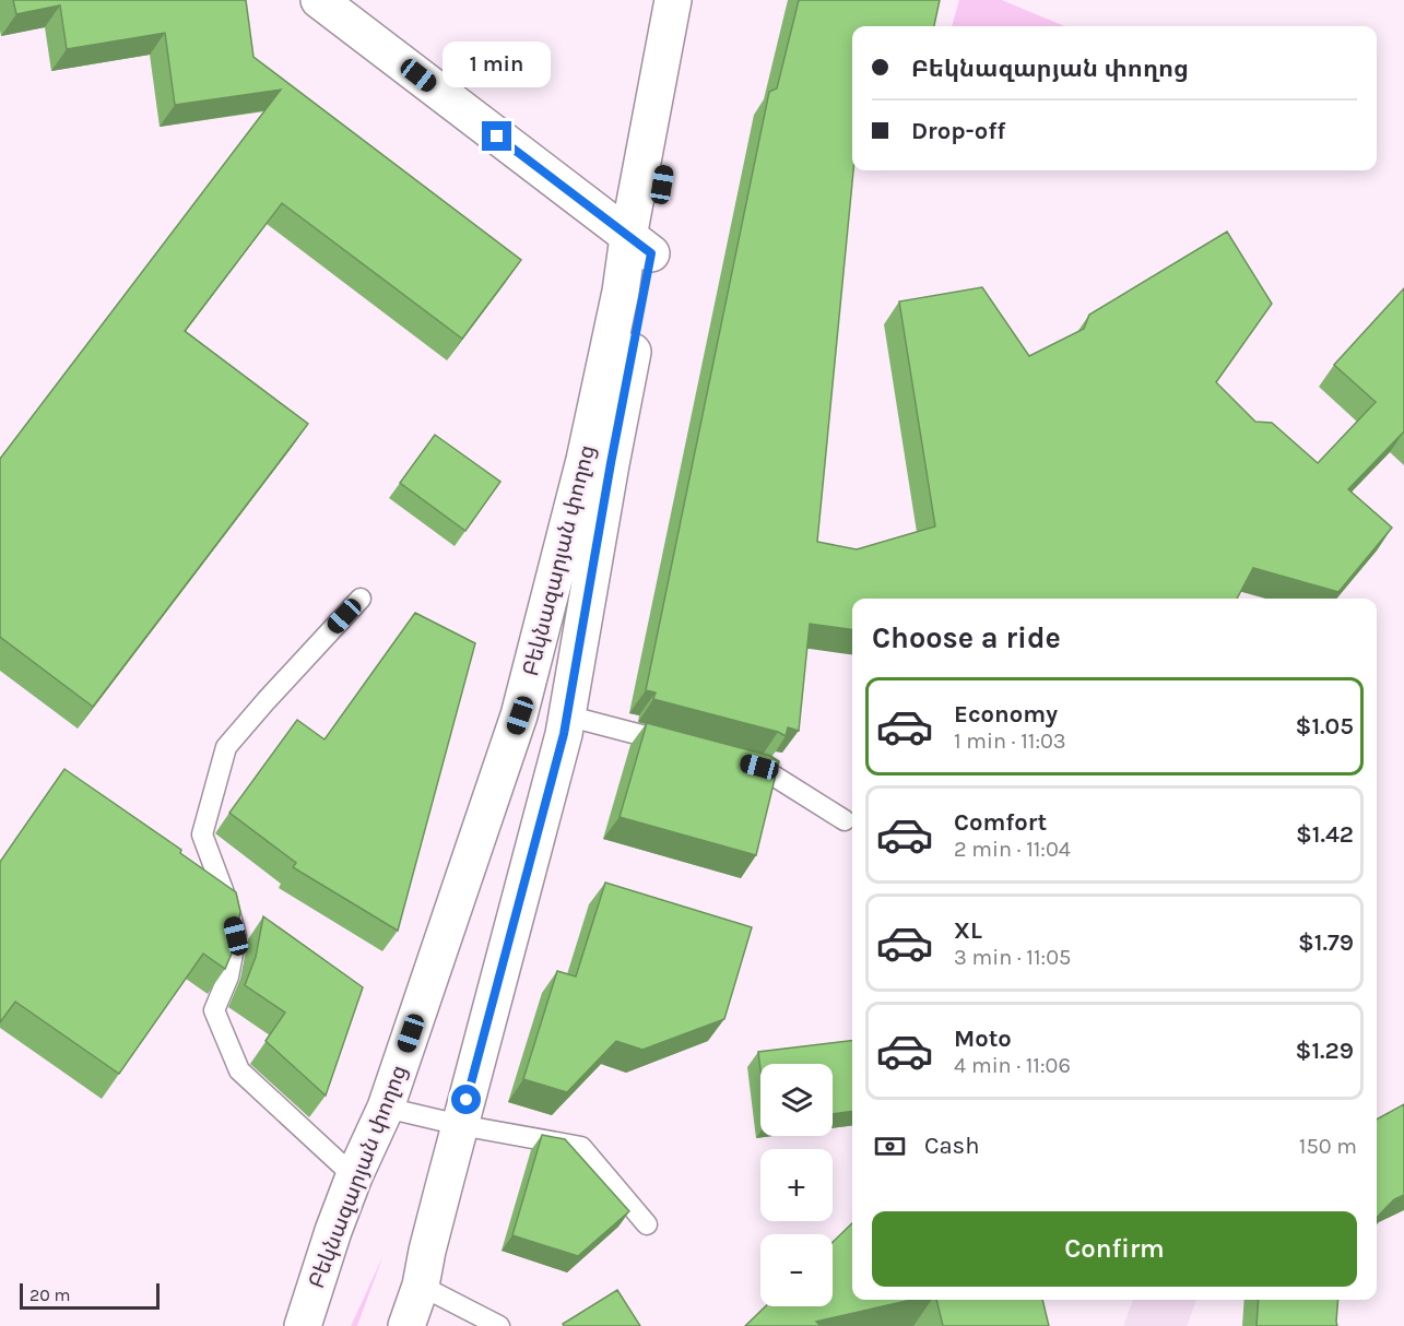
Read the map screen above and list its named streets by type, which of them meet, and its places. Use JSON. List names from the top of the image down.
{
  "streets": {
    "street": ["Բեկնազարյան փողոց"]
  },
  "scale_bar": "20 m",
  "page": {
    "banner": ["Բեկնազարյան փողոց", "Drop-off"],
    "bubble": "1 min",
    "heading": "Choose a ride",
    "list": [
      {
        "name": "Economy",
        "note": "1 min · 11:03",
        "value": "$1.05"
      },
      {
        "name": "Comfort",
        "note": "2 min · 11:04",
        "value": "$1.42"
      },
      {
        "name": "XL",
        "note": "3 min · 11:05",
        "value": "$1.79"
      },
      {
        "name": "Moto",
        "note": "4 min · 11:06",
        "value": "$1.29"
      }
    ],
    "map_buttons": ["+", "−"],
    "pay": ["Cash", "150 m"],
    "buttons": "Confirm",
    "scale": "20 m"
  }
}
